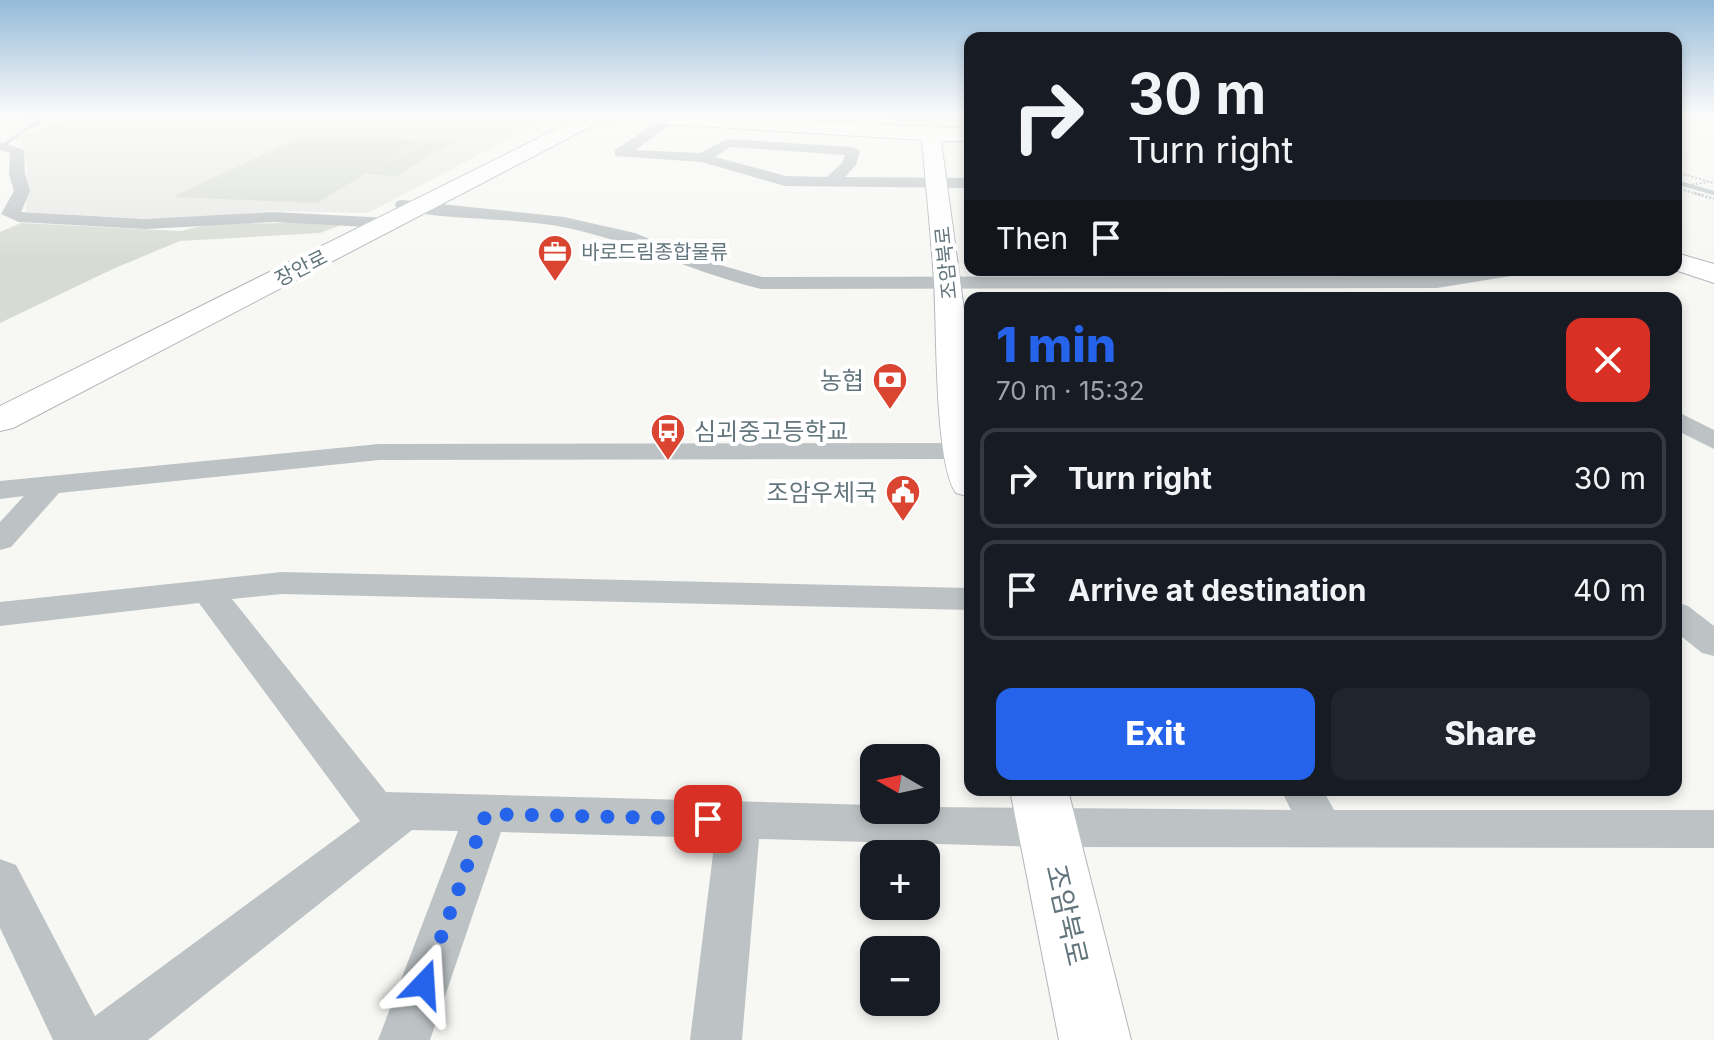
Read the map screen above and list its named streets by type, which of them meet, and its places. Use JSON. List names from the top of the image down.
{
  "streets": {
    "street": ["조암북로", "장안로"]
  },
  "places": {
    "office": ["바로드림종합물류"],
    "bank": ["농협"],
    "bus stop": ["심괴중고등학교"],
    "public building": ["조암우체국"]
  },
  "north": "left",
  "page": {
    "turn": ["30 m", "Turn right"],
    "then": "Then",
    "heading": ["1 min", "70 m · 15:32"],
    "list": [
      {
        "name": "Turn right",
        "value": "30 m"
      },
      {
        "name": "Arrive at destination",
        "value": "40 m"
      }
    ],
    "buttons": ["Exit", "Share"],
    "map_buttons": ["+", "−"]
  }
}
